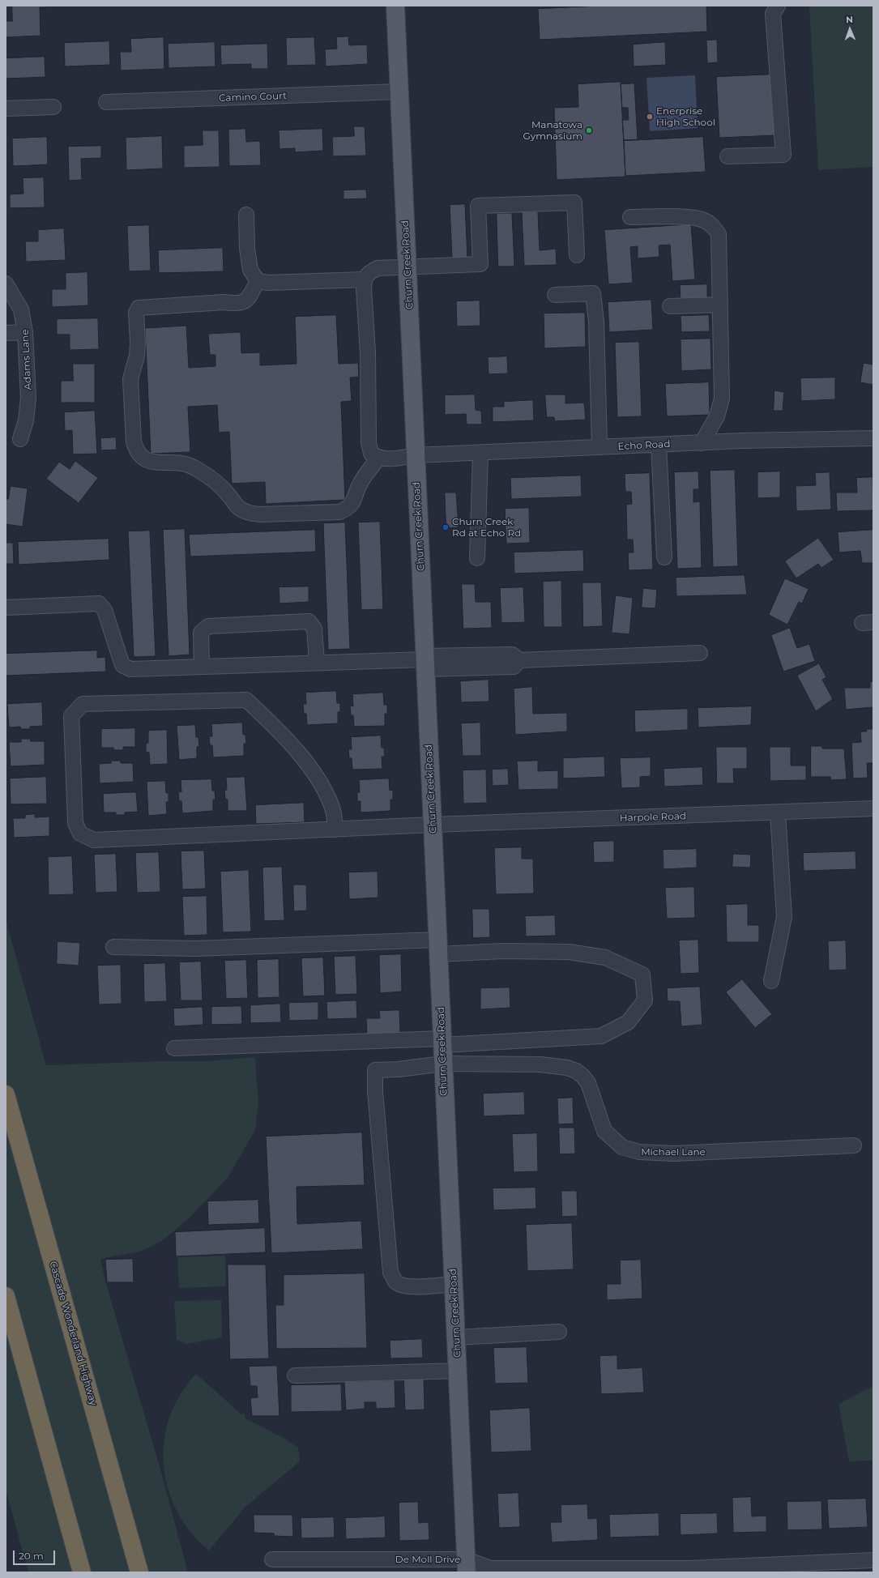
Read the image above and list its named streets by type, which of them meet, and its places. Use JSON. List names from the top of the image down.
{
  "streets": {
    "highway": ["Cascade Wonderland Highway"],
    "main road": ["Churn Creek Road"],
    "street": [
      "Camino Court",
      "Adams Lane",
      "Echo Road",
      "Harpole Road",
      "Michael Lane",
      "De Moll Drive"
    ]
  },
  "crossings": [
    ["Camino Court", "Churn Creek Road"],
    ["Churn Creek Road", "Echo Road"],
    ["Churn Creek Road", "Harpole Road"],
    ["Churn Creek Road", "Michael Lane"],
    ["Churn Creek Road", "De Moll Drive"]
  ],
  "places": ["Enerprise High School", "Manatowa Gymnasium", "Churn Creek Rd at Echo Rd"],
  "scale_bar": "20 m",
  "north": "top"
}
